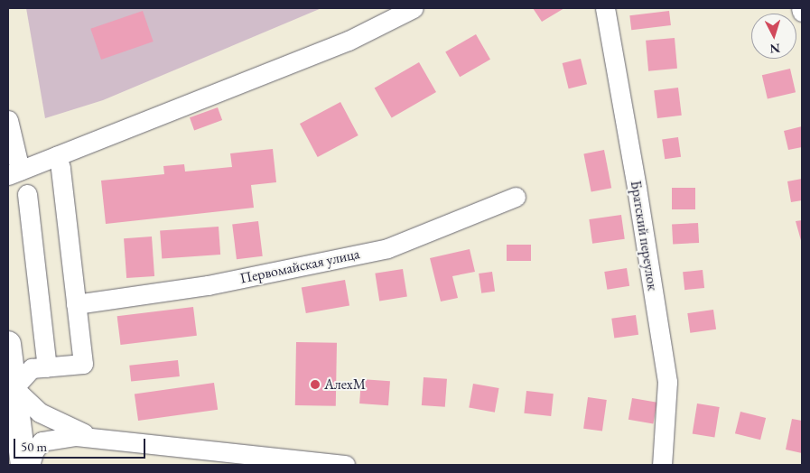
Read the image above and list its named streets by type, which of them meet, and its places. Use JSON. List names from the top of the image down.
{
  "streets": {
    "street": ["Братский переулок", "Первомайская улица"]
  },
  "places": ["АлехМ"],
  "scale_bar": "50 m",
  "north": "bottom"
}
